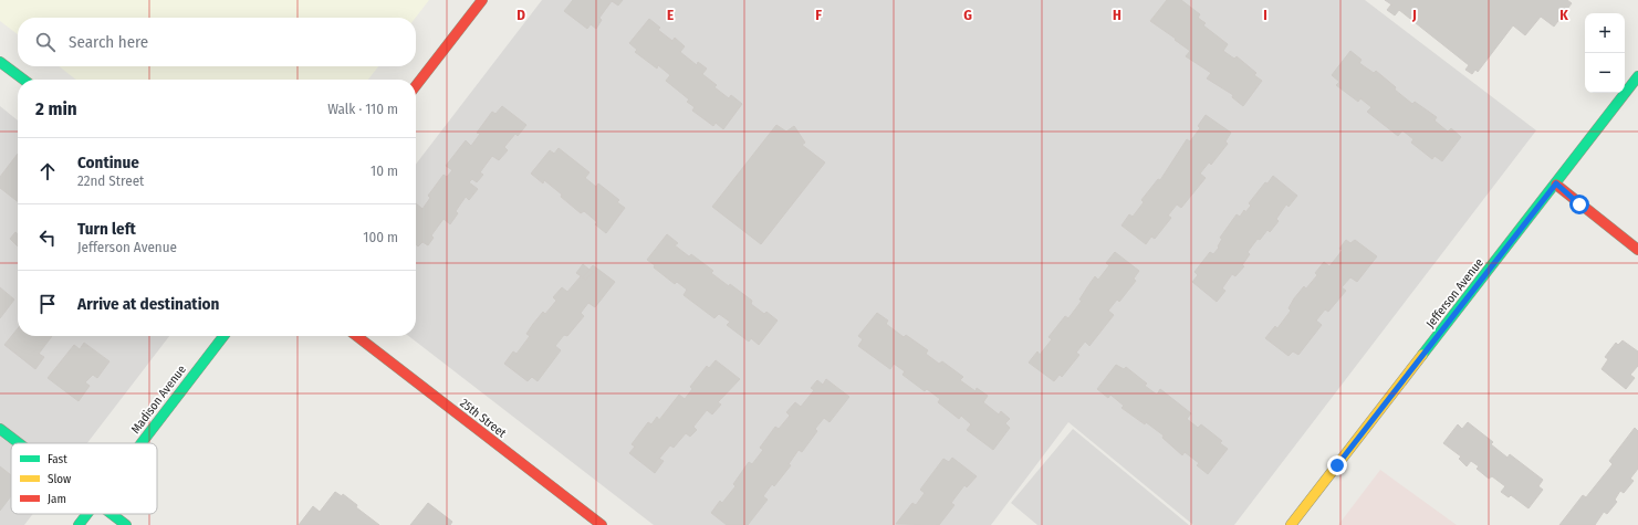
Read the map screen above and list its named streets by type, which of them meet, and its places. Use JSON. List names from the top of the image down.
{
  "streets": {
    "main road": ["Jefferson Avenue", "Madison Avenue", "25th Street"]
  },
  "legend": ["Fast", "Slow", "Jam"],
  "page": {
    "map_buttons": ["+", "−"],
    "search": "Search here",
    "heading": ["2 min", "Walk · 110 m"],
    "list": [
      ["Continue", "22nd Street", "10 m"],
      ["Turn left", "Jefferson Avenue", "100 m"],
      "Arrive at destination"
    ]
  },
  "grid": {
    "columns": [
      "D",
      "E",
      "F",
      "G",
      "H",
      "I",
      "J",
      "K"
    ]
  }
}
